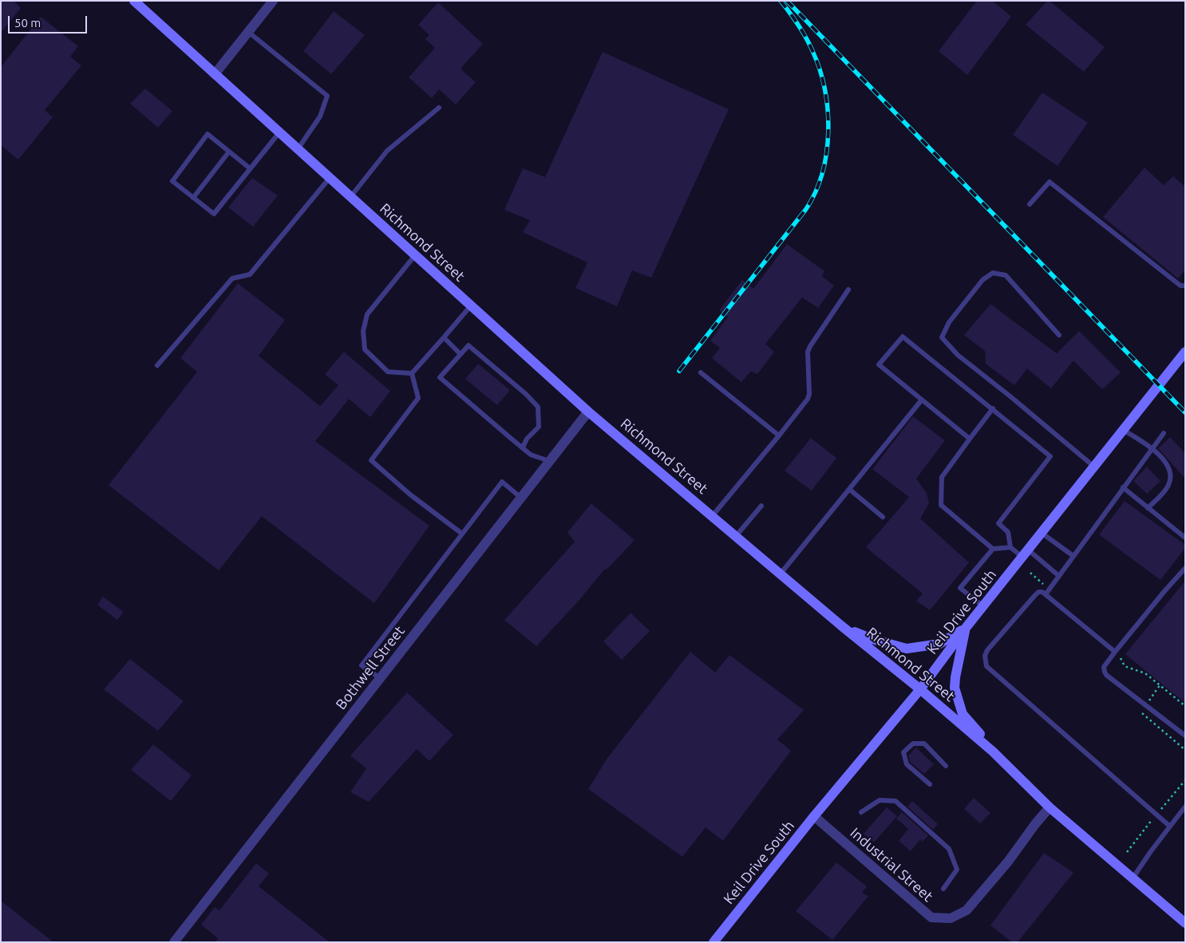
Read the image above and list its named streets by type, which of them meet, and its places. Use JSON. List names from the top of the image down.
{
  "streets": {
    "main road": ["Richmond Street", "Keil Drive South"],
    "street": ["Bothwell Street", "Industrial Street"]
  },
  "crossings": [
    ["Richmond Street", "Keil Drive South"],
    ["Richmond Street", "Bothwell Street"],
    ["Richmond Street", "Industrial Street"],
    ["Keil Drive South", "Industrial Street"]
  ],
  "scale_bar": "50 m"
}
